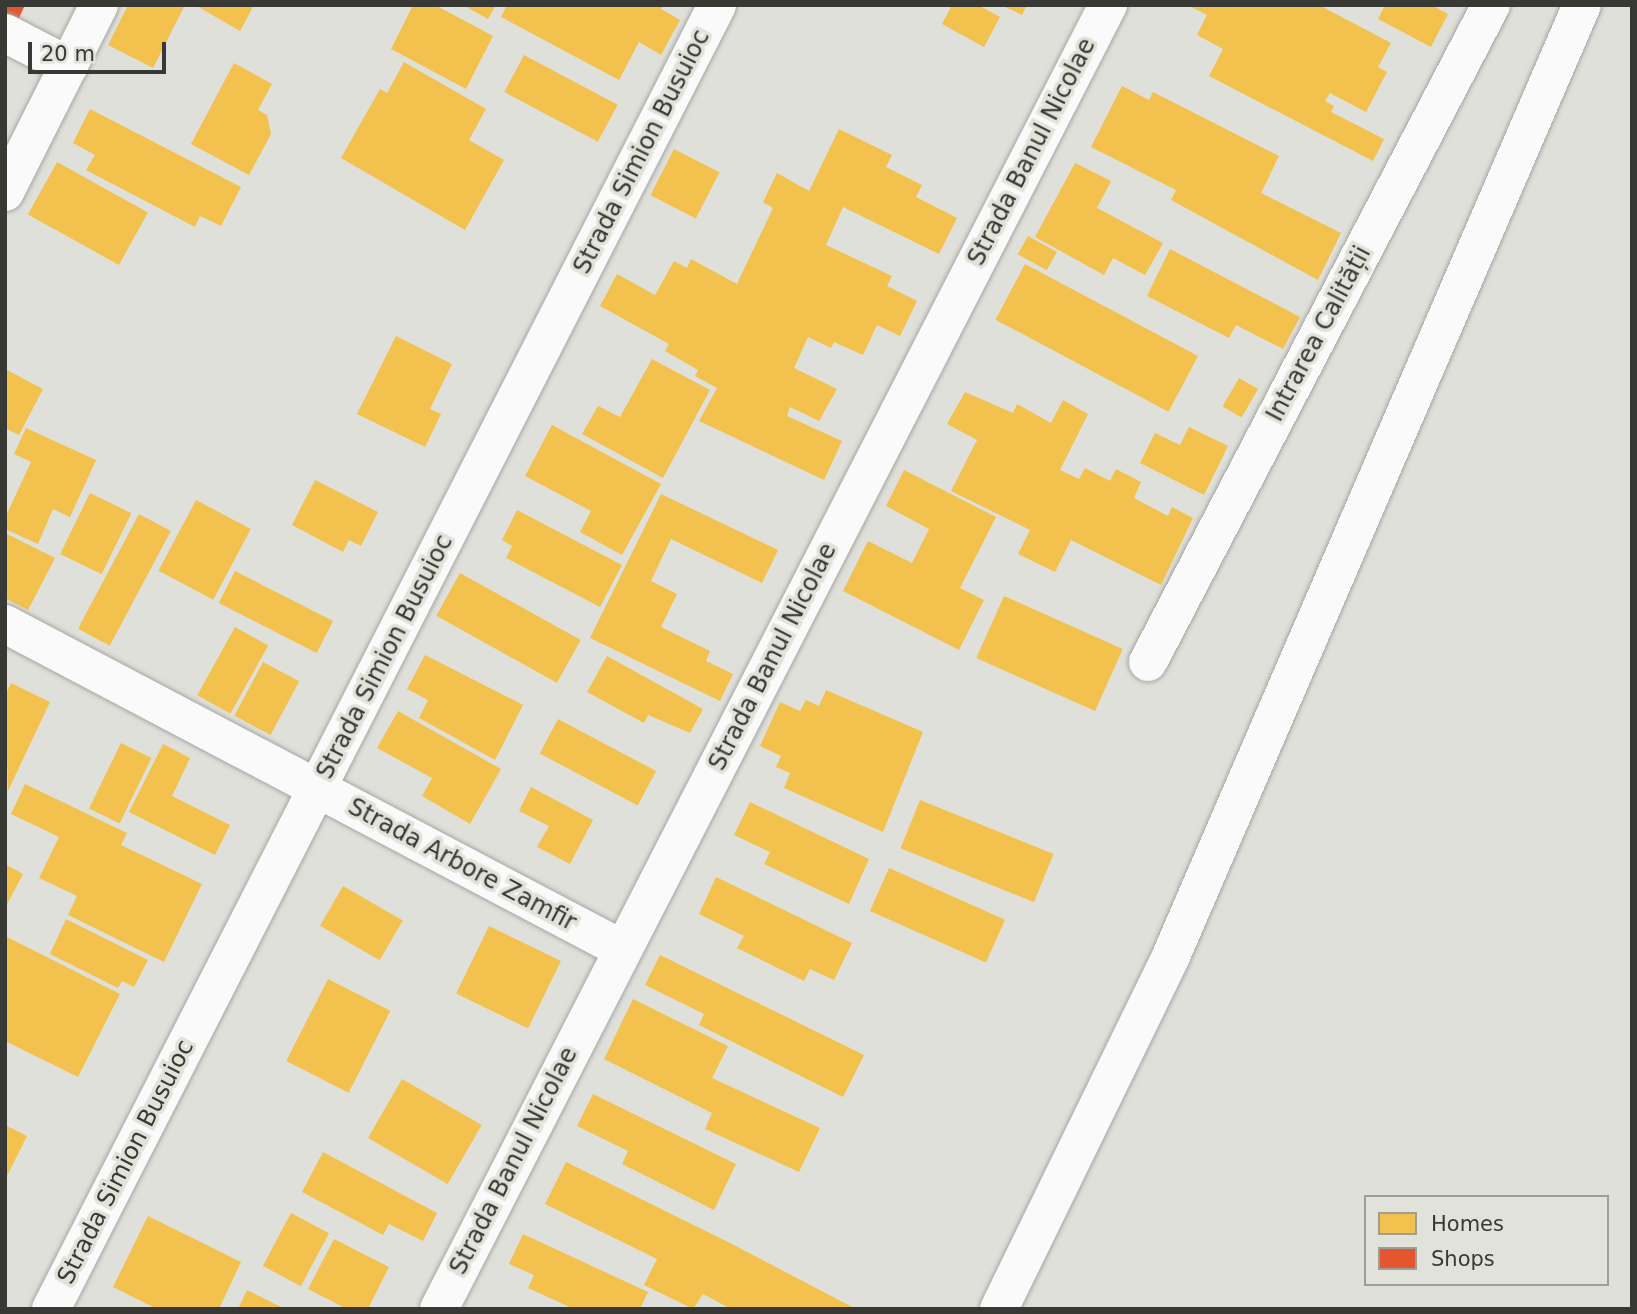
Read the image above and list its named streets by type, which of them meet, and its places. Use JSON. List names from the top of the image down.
{
  "streets": {
    "street": [
      "Strada Simion Busuioc",
      "Strada Banul Nicolae",
      "Intrarea Calității",
      "Strada Arbore Zamfir"
    ]
  },
  "crossings": [
    ["Strada Simion Busuioc", "Strada Arbore Zamfir"],
    ["Strada Banul Nicolae", "Strada Arbore Zamfir"]
  ],
  "legend": ["Homes", "Shops"],
  "scale_bar": "20 m"
}
